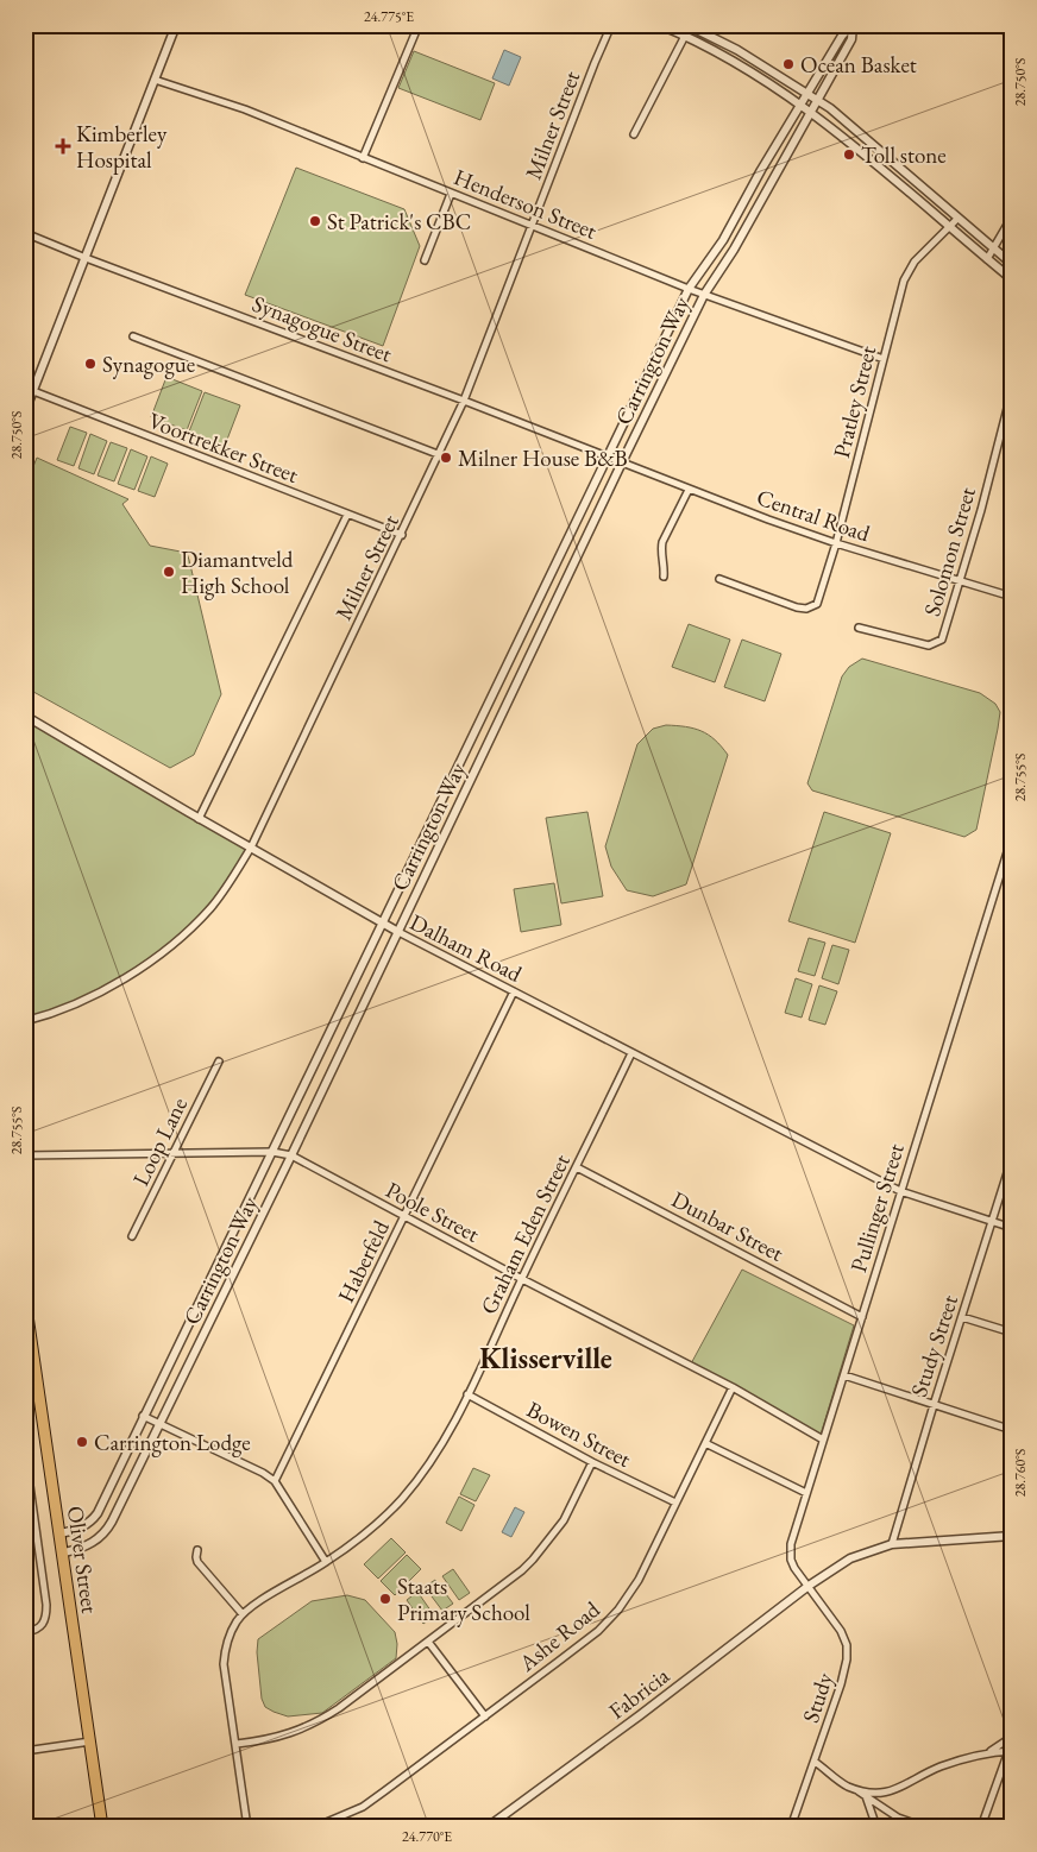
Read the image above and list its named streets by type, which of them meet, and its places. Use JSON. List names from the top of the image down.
{
  "streets": {
    "highway": ["Oliver Street"],
    "street": [
      "Milner Street",
      "Henderson Street",
      "Synagogue Street",
      "Carrington Way",
      "Pratley Street",
      "Voortrekker Street",
      "Central Road",
      "Solomon Street",
      "Dalham Road",
      "Loop Lane",
      "Pullinger Street",
      "Poole Street",
      "Dunbar Street",
      "Graham Eden Street",
      "Haberfeld",
      "Study Street",
      "Bowen Street",
      "Ashe Road",
      "Fabricia",
      "Study"
    ]
  },
  "crossings": [
    ["Milner Street", "Henderson Street"],
    ["Milner Street", "Synagogue Street"],
    ["Milner Street", "Voortrekker Street"],
    ["Milner Street", "Dalham Road"],
    ["Henderson Street", "Carrington Way"],
    ["Henderson Street", "Pratley Street"],
    ["Synagogue Street", "Carrington Way"],
    ["Synagogue Street", "Central Road"],
    ["Carrington Way", "Central Road"],
    ["Carrington Way", "Dalham Road"],
    ["Carrington Way", "Poole Street"],
    ["Carrington Way", "Oliver Street"],
    ["Pratley Street", "Central Road"],
    ["Central Road", "Solomon Street"],
    ["Dalham Road", "Pullinger Street"],
    ["Dalham Road", "Graham Eden Street"],
    ["Dalham Road", "Haberfeld"],
    ["Dalham Road", "Study Street"],
    ["Loop Lane", "Poole Street"],
    ["Pullinger Street", "Poole Street"],
    ["Pullinger Street", "Dunbar Street"],
    ["Pullinger Street", "Fabricia"],
    ["Pullinger Street", "Study"],
    ["Poole Street", "Graham Eden Street"],
    ["Poole Street", "Haberfeld"],
    ["Poole Street", "Ashe Road"],
    ["Dunbar Street", "Graham Eden Street"],
    ["Graham Eden Street", "Bowen Street"],
    ["Study Street", "Fabricia"],
    ["Bowen Street", "Ashe Road"],
    ["Fabricia", "Study"]
  ],
  "districts": ["Klisserville"],
  "places": {
    "other": [
      "Ocean Basket",
      "Toll stone",
      "St Patrick's CBC",
      "Synagogue",
      "Milner House B&B",
      "Diamantveld High School",
      "Carrington Lodge",
      "Staats Primary School"
    ],
    "health": ["Kimberley Hospital"]
  },
  "coordinates": [
    "24.775°E",
    "28.750°S",
    "28.755°S",
    "28.760°S",
    "24.770°E"
  ]
}
